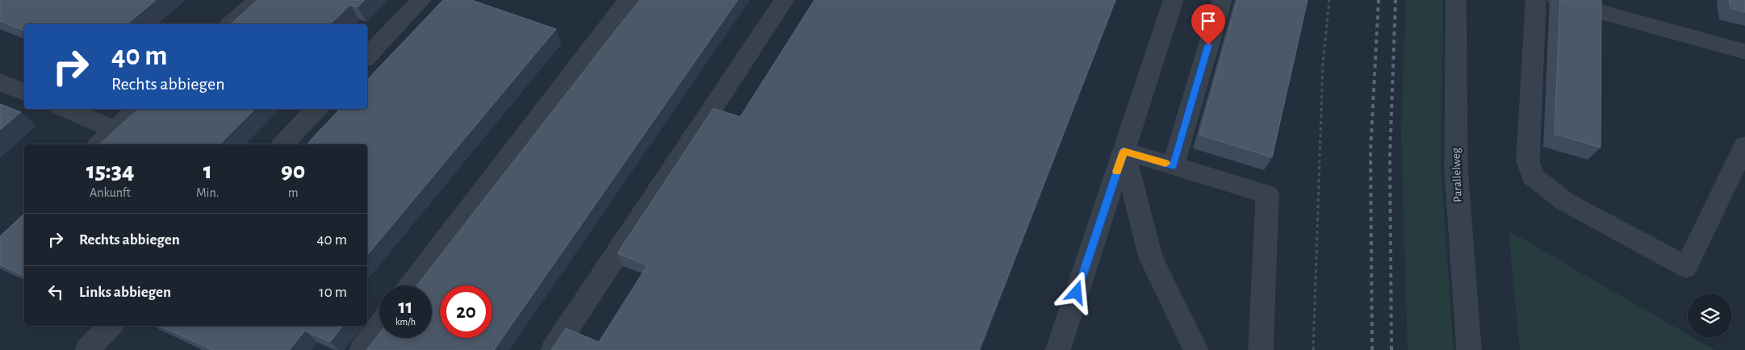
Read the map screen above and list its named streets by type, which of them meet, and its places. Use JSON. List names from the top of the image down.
{
  "streets": {
    "street": ["Parallelweg"]
  },
  "page": {
    "turn": ["40 m", "Rechts abbiegen"],
    "eta": [
      "15:34",
      "Ankunft",
      "1",
      "Min.",
      "90",
      "m"
    ],
    "list": [
      {
        "name": "Rechts abbiegen",
        "value": "40 m"
      },
      {
        "name": "Links abbiegen",
        "value": "10 m"
      }
    ],
    "speed": "11 km/h",
    "limit": "20"
  }
}
